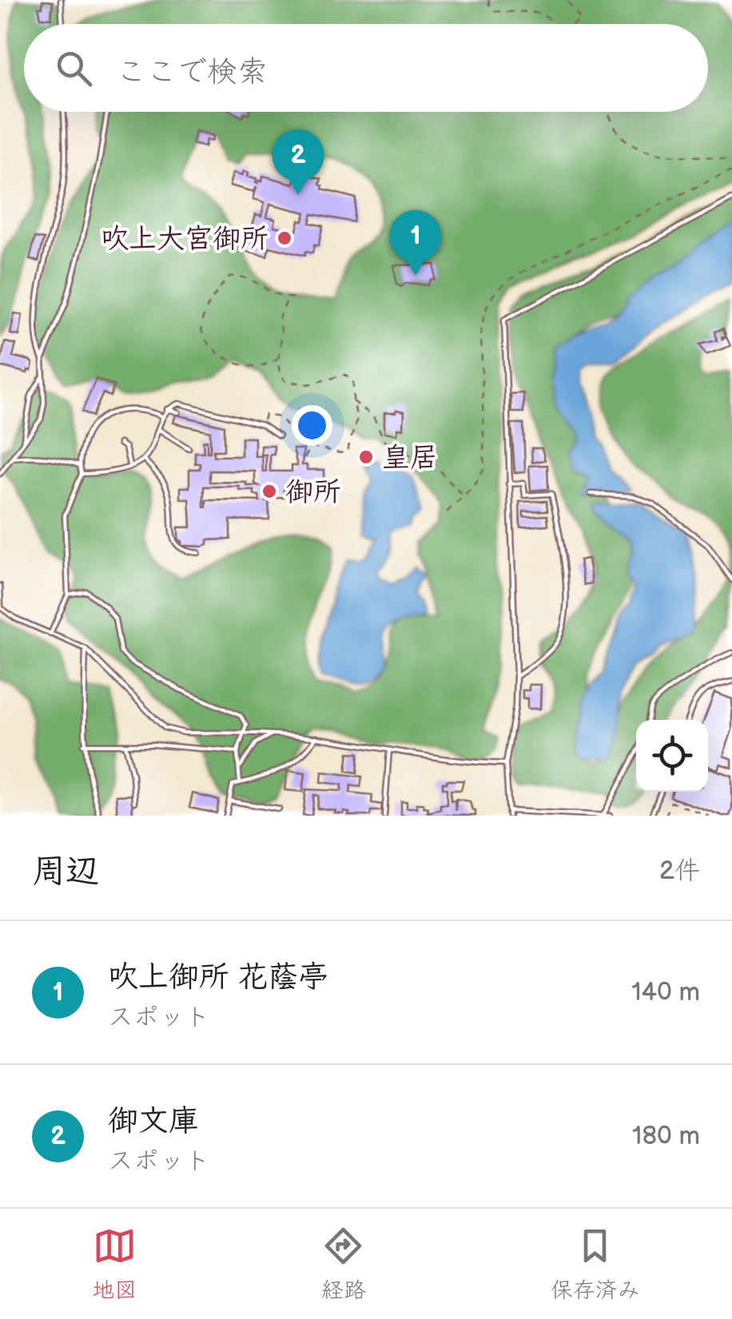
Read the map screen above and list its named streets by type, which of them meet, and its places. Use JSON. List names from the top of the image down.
{
  "places": ["吹上大宮御所", "皇居", "御所"],
  "page": {
    "search": "ここで検索",
    "pins": ["2", "1"],
    "heading": ["周辺", "2件"],
    "list": [
      {
        "mark": "1",
        "name": "吹上御所 花蔭亭",
        "note": "スポット",
        "value": "140 m"
      },
      {
        "mark": "2",
        "name": "御文庫",
        "note": "スポット",
        "value": "180 m"
      }
    ],
    "nav": ["地図", "経路", "保存済み"]
  }
}
